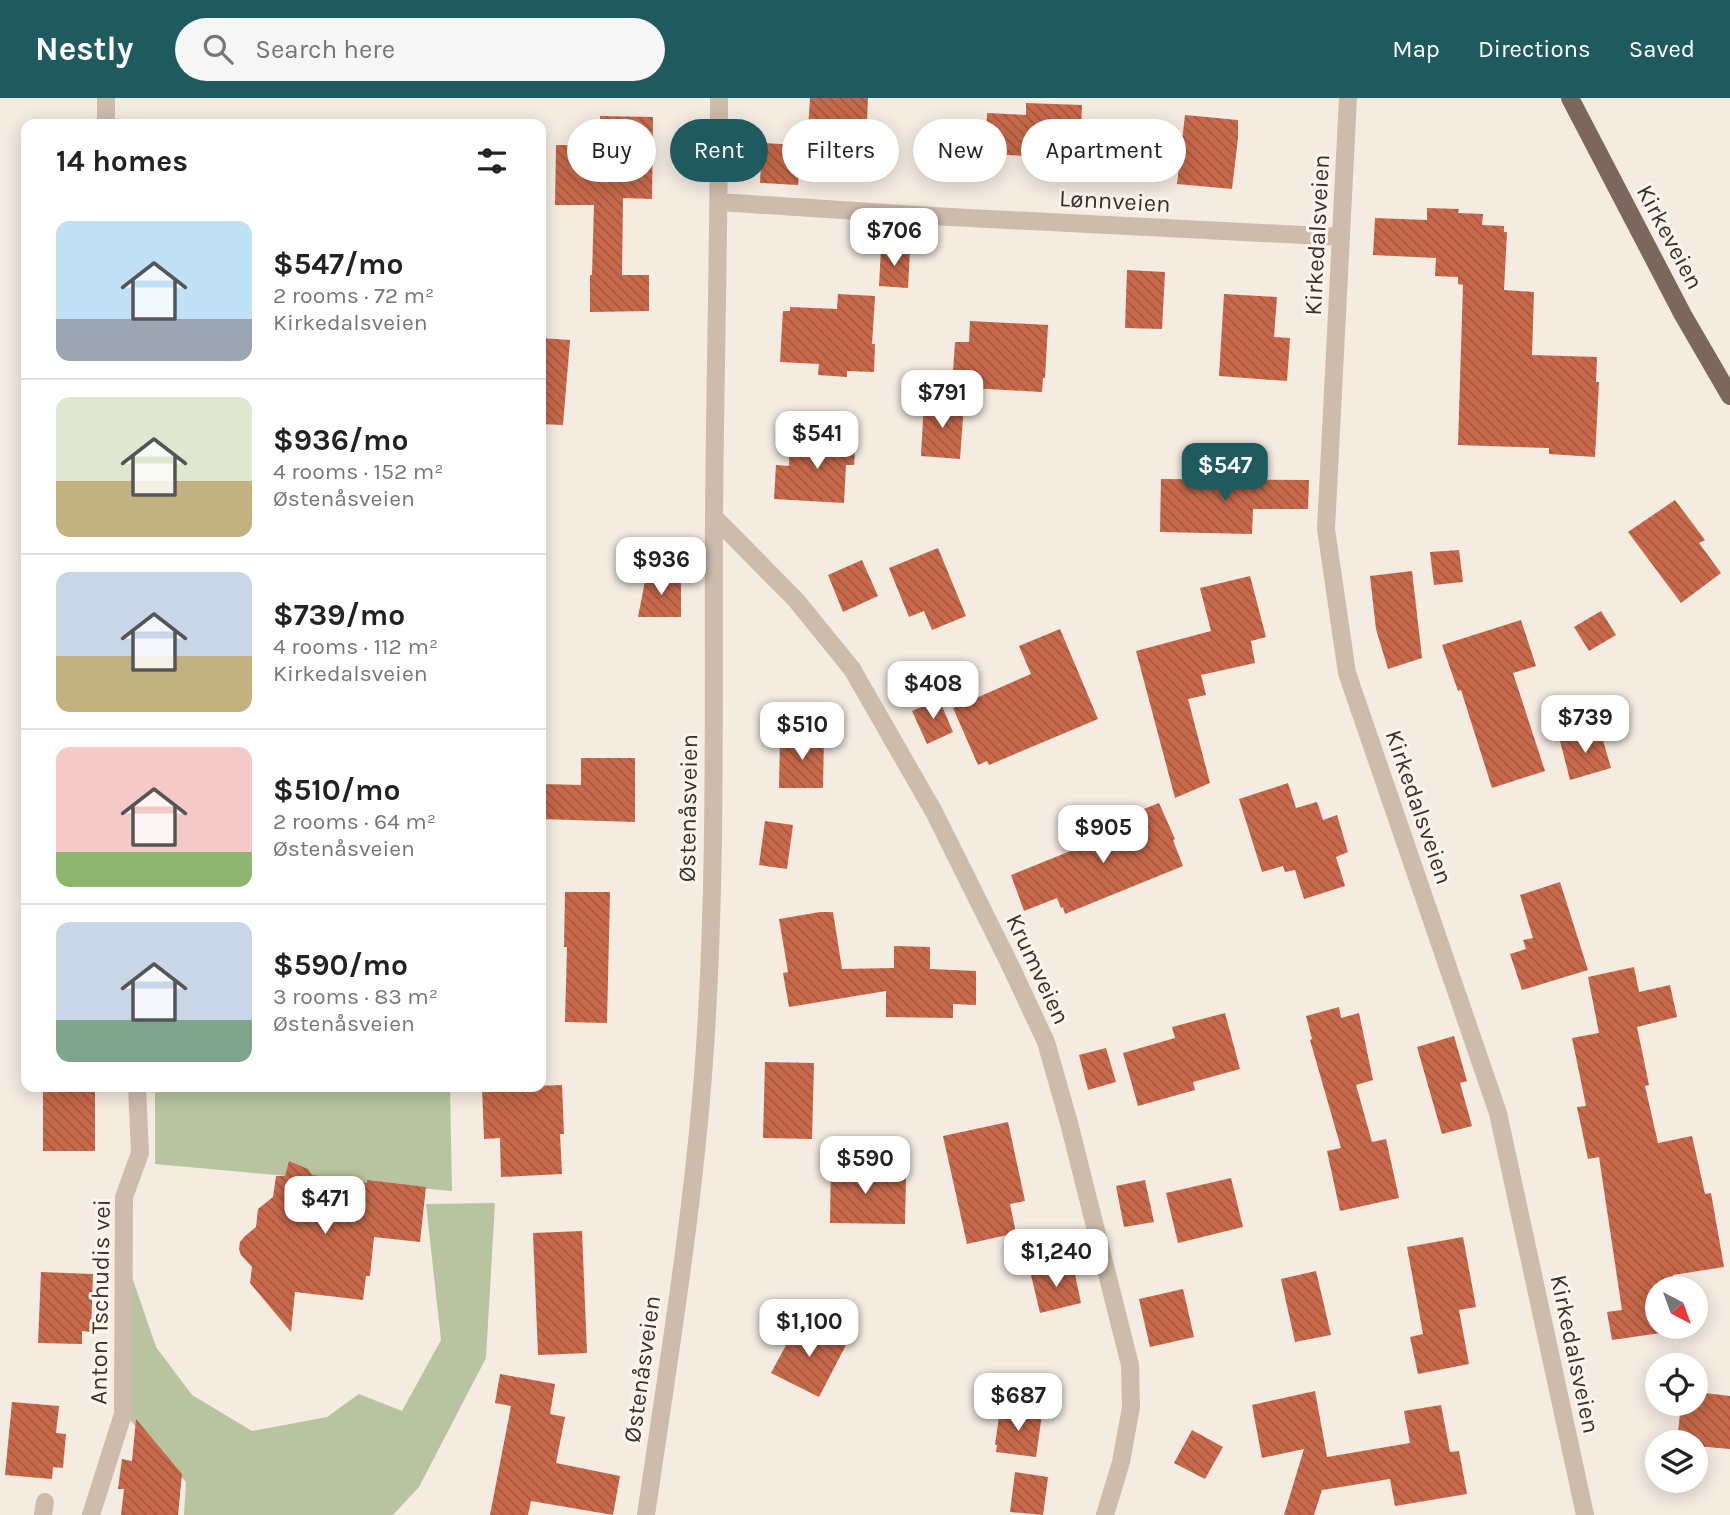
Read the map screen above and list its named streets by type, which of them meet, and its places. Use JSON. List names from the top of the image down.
{
  "streets": {
    "main road": ["Kirkeveien"],
    "street": [
      "Lønnveien",
      "Kirkedalsveien",
      "Østenåsveien",
      "Krumveien",
      "Anton Tschudis vei"
    ]
  },
  "crossings": [
    ["Lønnveien", "Kirkedalsveien"],
    ["Lønnveien", "Østenåsveien"],
    ["Østenåsveien", "Krumveien"]
  ],
  "north": "bottom right",
  "page": {
    "header": "Nestly",
    "search": "Search here",
    "nav": ["Map", "Directions", "Saved"],
    "chip": [
      "Buy",
      "Rent",
      "Filters",
      "New",
      "Apartment"
    ],
    "heading": "14 homes",
    "list": [
      {
        "name": "$547/mo",
        "note": "2 rooms · 72 m² · Kirkedalsveien"
      },
      {
        "name": "$936/mo",
        "note": "4 rooms · 152 m² · Østenåsveien"
      },
      {
        "name": "$739/mo",
        "note": "4 rooms · 112 m² · Kirkedalsveien"
      },
      {
        "name": "$510/mo",
        "note": "2 rooms · 64 m² · Østenåsveien"
      },
      {
        "name": "$590/mo",
        "note": "3 rooms · 83 m² · Østenåsveien"
      }
    ],
    "price": [
      "$706",
      "$791",
      "$541",
      "$547",
      "$936",
      "$408",
      "$739",
      "$510",
      "$905",
      "$590",
      "$471",
      "$1,240",
      "$1,100",
      "$687"
    ]
  }
}
